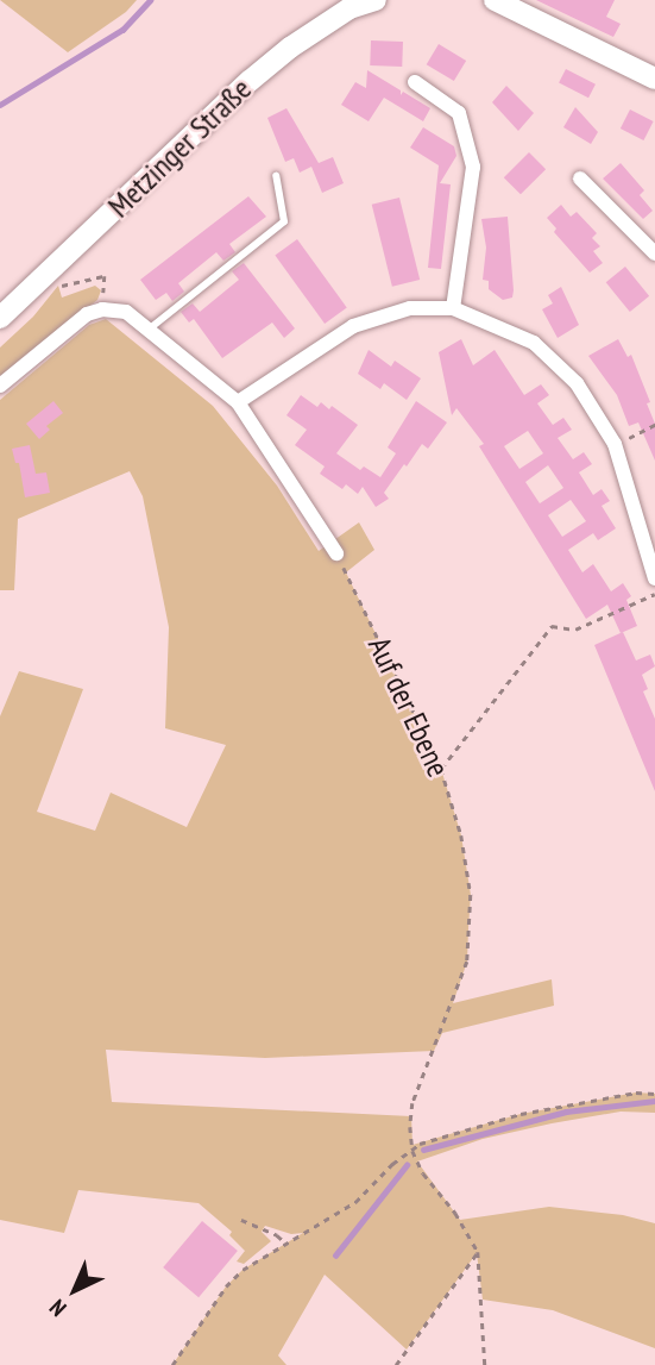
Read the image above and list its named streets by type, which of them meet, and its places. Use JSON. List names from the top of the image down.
{
  "streets": {
    "main road": ["Metzinger Straße"],
    "path": ["Auf der Ebene"]
  },
  "north": "bottom left"
}
